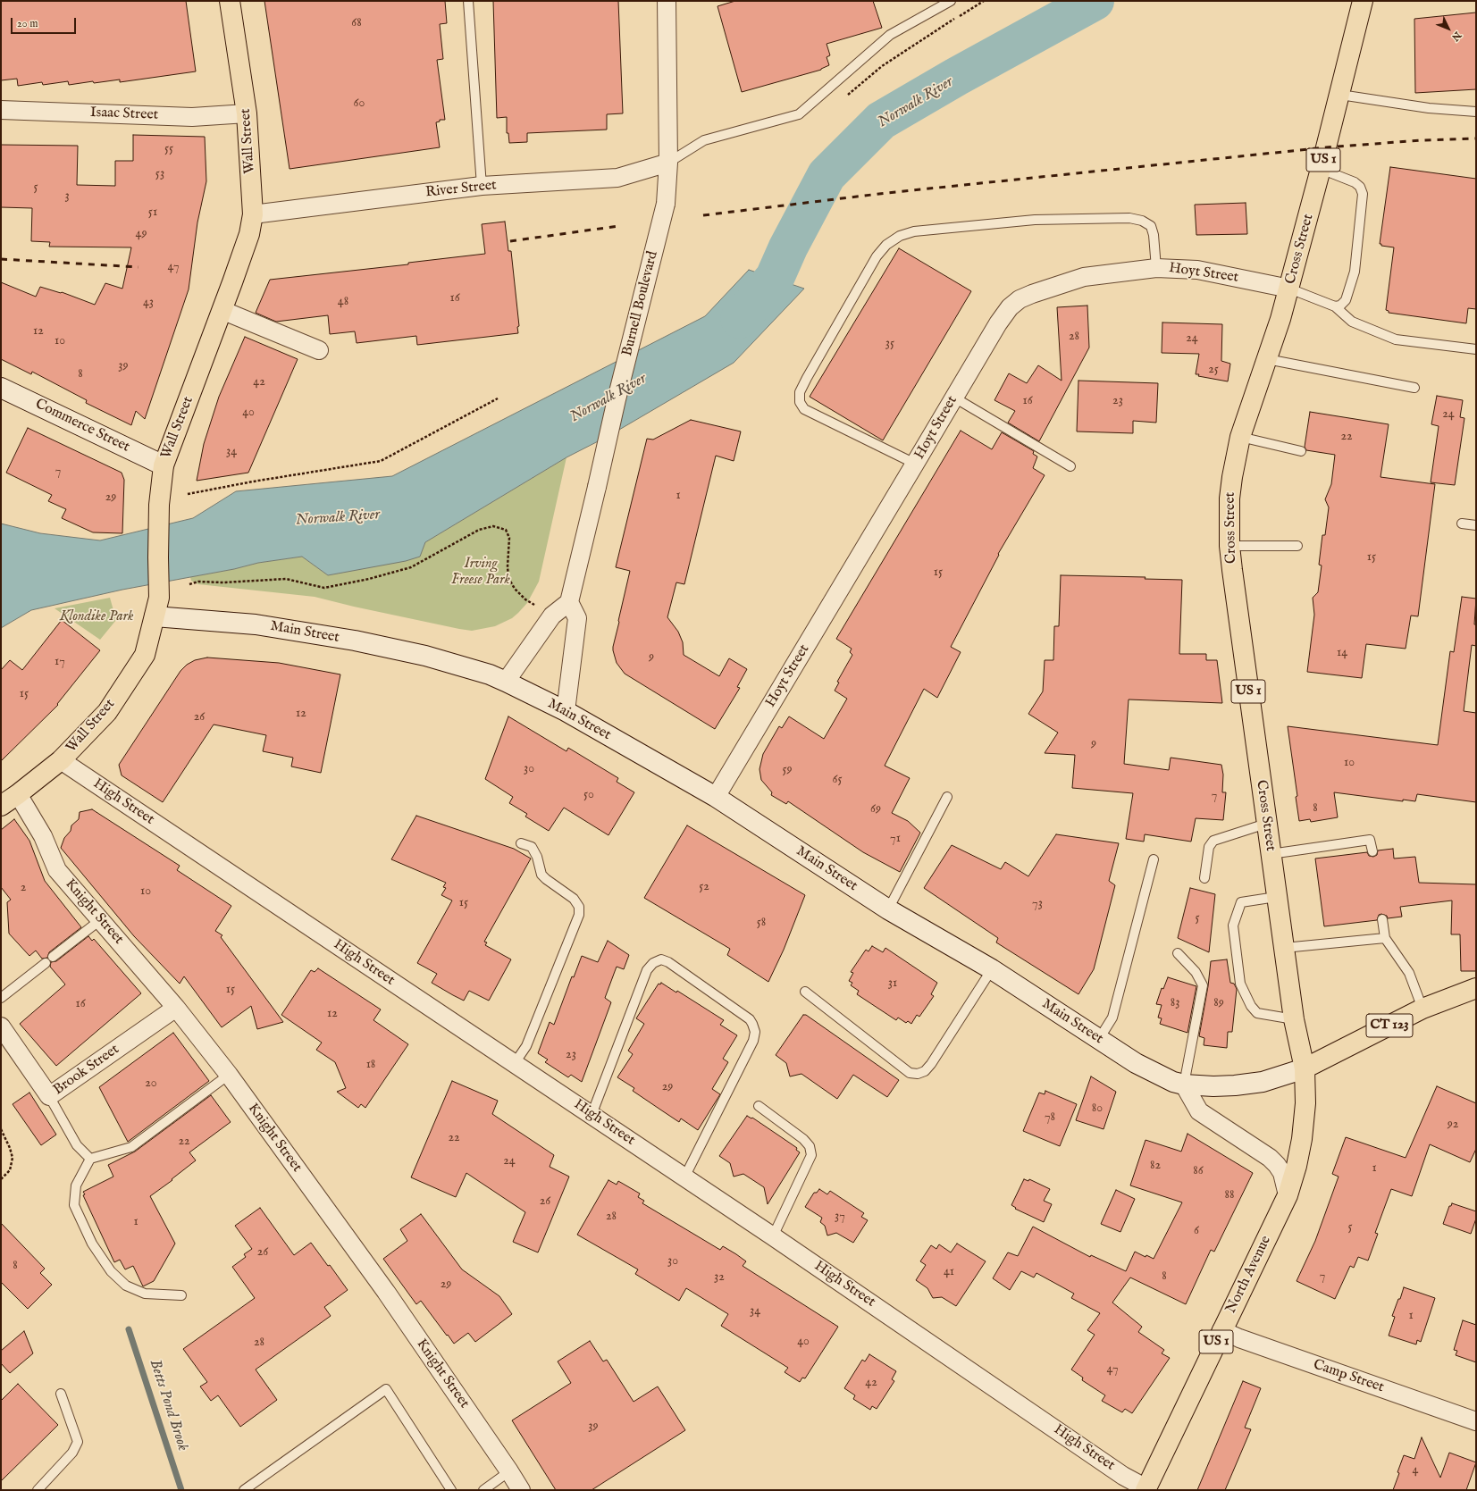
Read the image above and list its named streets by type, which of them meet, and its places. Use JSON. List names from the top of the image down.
{
  "streets": {
    "main road": [
      "Wall Street",
      "US 1",
      "Cross Street",
      "Commerce Street",
      "Main Street",
      "CT 123",
      "North Avenue"
    ],
    "street": [
      "Isaac Street",
      "River Street",
      "Hoyt Street",
      "Burnell Boulevard",
      "High Street",
      "Knight Street",
      "Brook Street",
      "Camp Street"
    ]
  },
  "crossings": [
    ["Isaac Street", "Wall Street"],
    ["Wall Street", "River Street"],
    ["Wall Street", "Commerce Street"],
    ["Wall Street", "Main Street"],
    ["Wall Street", "High Street"],
    ["Wall Street", "Knight Street"],
    ["River Street", "Burnell Boulevard"],
    ["Cross Street", "Hoyt Street"],
    ["Cross Street", "Main Street"],
    ["Cross Street", "North Avenue"],
    ["Hoyt Street", "Main Street"],
    ["Main Street", "North Avenue"],
    ["High Street", "North Avenue"],
    ["Knight Street", "Brook Street"],
    ["North Avenue", "Camp Street"]
  ],
  "water": ["Norwalk River", "Betts Pond Brook"],
  "parks": ["Irving Freese Park", "Klondike Park"],
  "house_numbers": [
    "68",
    "60",
    "55",
    "53",
    "5",
    "3",
    "51",
    "49",
    "47",
    "16",
    "48",
    "43",
    "12",
    "28",
    "24",
    "10",
    "35",
    "39",
    "25",
    "8",
    "42",
    "16",
    "23",
    "40",
    "24",
    "22",
    "34",
    "7",
    "1",
    "29",
    "15",
    "15",
    "14",
    "9",
    "17",
    "15",
    "12",
    "26",
    "9",
    "10",
    "30",
    "59",
    "65",
    "50",
    "7",
    "8",
    "69",
    "71",
    "52",
    "2",
    "10",
    "15",
    "73",
    "5",
    "58",
    "31",
    "15",
    "83",
    "89",
    "16",
    "12",
    "23",
    "18",
    "20",
    "29",
    "80",
    "78",
    "92",
    "22",
    "22",
    "24",
    "82",
    "1",
    "86",
    "88",
    "26",
    "28",
    "37",
    "1",
    "5",
    "6",
    "26",
    "30",
    "8",
    "41",
    "8",
    "7",
    "32",
    "29",
    "34",
    "1",
    "40",
    "28",
    "47",
    "42",
    "39",
    "4"
  ],
  "scale_bar": "20 m",
  "north": "bottom right"
}
